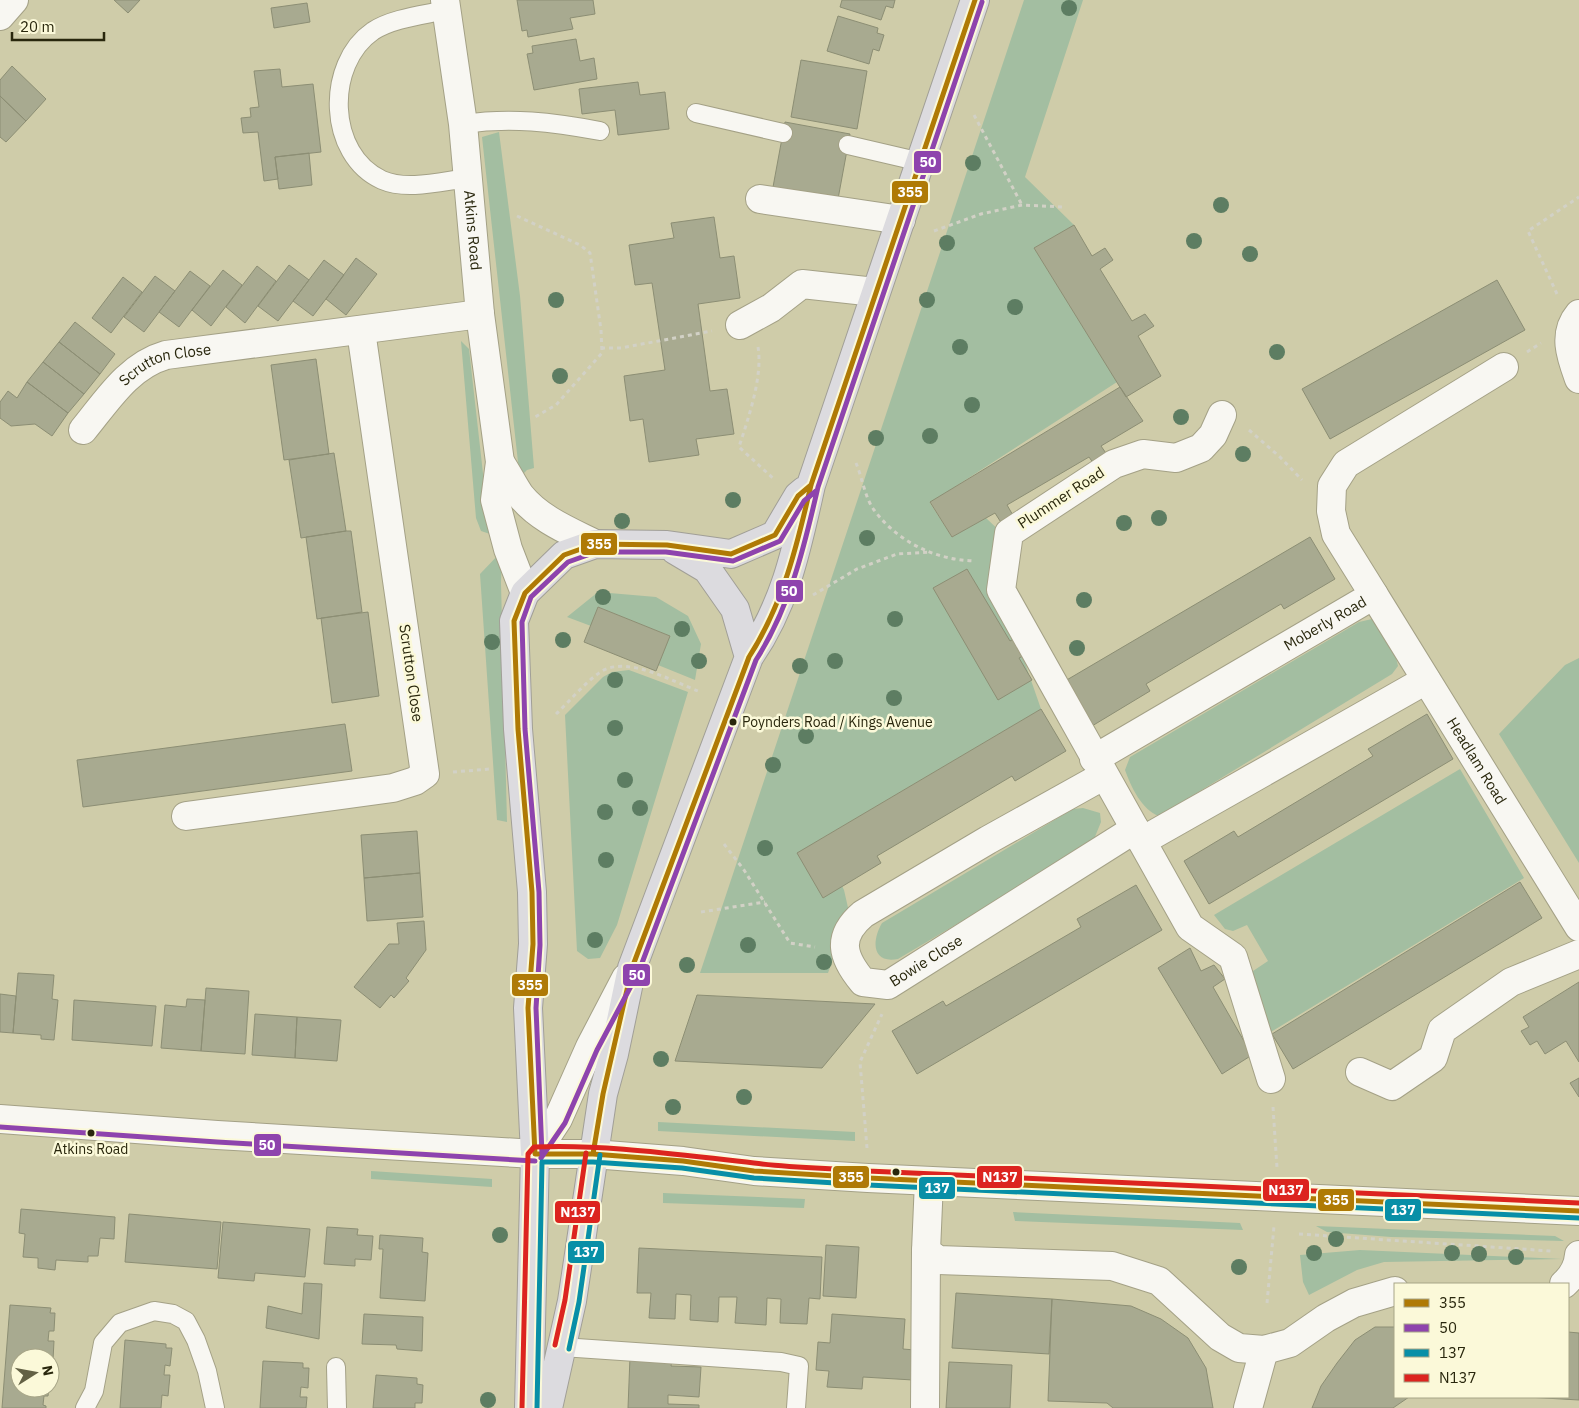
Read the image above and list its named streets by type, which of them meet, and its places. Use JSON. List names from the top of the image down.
{
  "streets": {
    "street": [
      "Atkins Road",
      "Scrutton Close",
      "Plummer Road",
      "Moberly Road",
      "Headlam Road",
      "Bowie Close"
    ]
  },
  "crossings": [
    ["Atkins Road", "Scrutton Close"],
    ["Plummer Road", "Moberly Road"],
    ["Moberly Road", "Headlam Road"],
    ["Headlam Road", "Bowie Close"]
  ],
  "places": ["Poynders Road / Kings Avenue", "Atkins Road"],
  "lines": [
    "transit line 355",
    "transit line 50",
    "transit line N137",
    "transit line 137"
  ],
  "legend": [
    "355",
    "50",
    "137",
    "N137"
  ],
  "scale_bar": "20 m",
  "north": "right"
}
